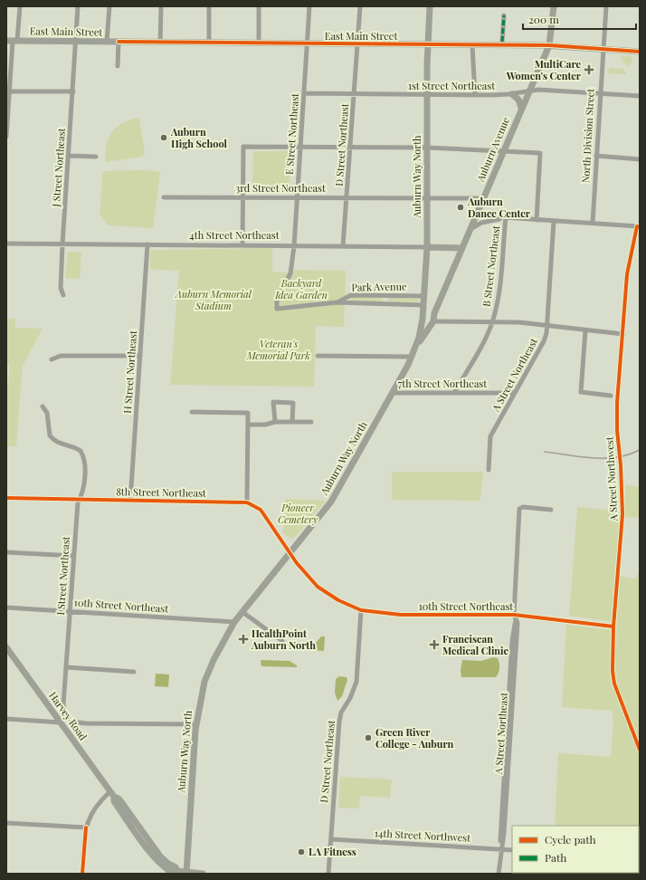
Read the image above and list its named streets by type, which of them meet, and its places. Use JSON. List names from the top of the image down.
{
  "streets": {
    "main road": [
      "East Main Street",
      "Auburn Avenue",
      "Auburn Way North",
      "4th Street Northeast",
      "Harvey Road"
    ],
    "street": [
      "1st Street Northeast",
      "E Street Northeast",
      "North Division Street",
      "D Street Northeast",
      "J Street Northeast",
      "3rd Street Northeast",
      "B Street Northeast",
      "Park Avenue",
      "H Street Northeast",
      "A Street Northeast",
      "7th Street Northeast",
      "A Street Northwest",
      "8th Street Northeast",
      "I Street Northeast",
      "10th Street Northeast",
      "14th Street Northwest"
    ]
  },
  "crossings": [
    ["East Main Street", "E Street Northeast"],
    ["East Main Street", "North Division Street"],
    ["East Main Street", "D Street Northeast"],
    ["East Main Street", "Auburn Avenue"],
    ["East Main Street", "J Street Northeast"],
    ["East Main Street", "Auburn Way North"],
    ["1st Street Northeast", "E Street Northeast"],
    ["1st Street Northeast", "North Division Street"],
    ["1st Street Northeast", "D Street Northeast"],
    ["1st Street Northeast", "Auburn Avenue"],
    ["1st Street Northeast", "Auburn Way North"],
    ["E Street Northeast", "3rd Street Northeast"],
    ["E Street Northeast", "4th Street Northeast"],
    ["E Street Northeast", "Park Avenue"],
    ["D Street Northeast", "3rd Street Northeast"],
    ["D Street Northeast", "4th Street Northeast"],
    ["D Street Northeast", "10th Street Northeast"],
    ["D Street Northeast", "14th Street Northwest"],
    ["Auburn Avenue", "Auburn Way North"],
    ["Auburn Avenue", "3rd Street Northeast"],
    ["Auburn Avenue", "4th Street Northeast"],
    ["J Street Northeast", "4th Street Northeast"],
    ["Auburn Way North", "3rd Street Northeast"],
    ["Auburn Way North", "4th Street Northeast"],
    ["Auburn Way North", "Park Avenue"],
    ["Auburn Way North", "7th Street Northeast"],
    ["Auburn Way North", "I Street Northeast"],
    ["Auburn Way North", "10th Street Northeast"],
    ["Auburn Way North", "Harvey Road"],
    ["4th Street Northeast", "H Street Northeast"],
    ["B Street Northeast", "7th Street Northeast"],
    ["H Street Northeast", "8th Street Northeast"],
    ["A Street Northeast", "7th Street Northeast"],
    ["A Street Northeast", "10th Street Northeast"],
    ["A Street Northeast", "14th Street Northwest"],
    ["A Street Northwest", "10th Street Northeast"],
    ["8th Street Northeast", "I Street Northeast"],
    ["I Street Northeast", "10th Street Northeast"]
  ],
  "parks": [
    "Backyard Idea Garden",
    "Auburn Memorial Stadium",
    "Veteran's Memorial Park",
    "Pioneer Cemetery"
  ],
  "places": {
    "health": ["MultiCare Women's Center", "HealthPoint Auburn North", "Franciscan Medical Clinic"],
    "other": [
      "Auburn High School",
      "Auburn Dance Center",
      "Green River College - Auburn",
      "LA Fitness"
    ]
  },
  "legend": ["Cycle path", "Path"],
  "scale_bar": "200 m"
}
